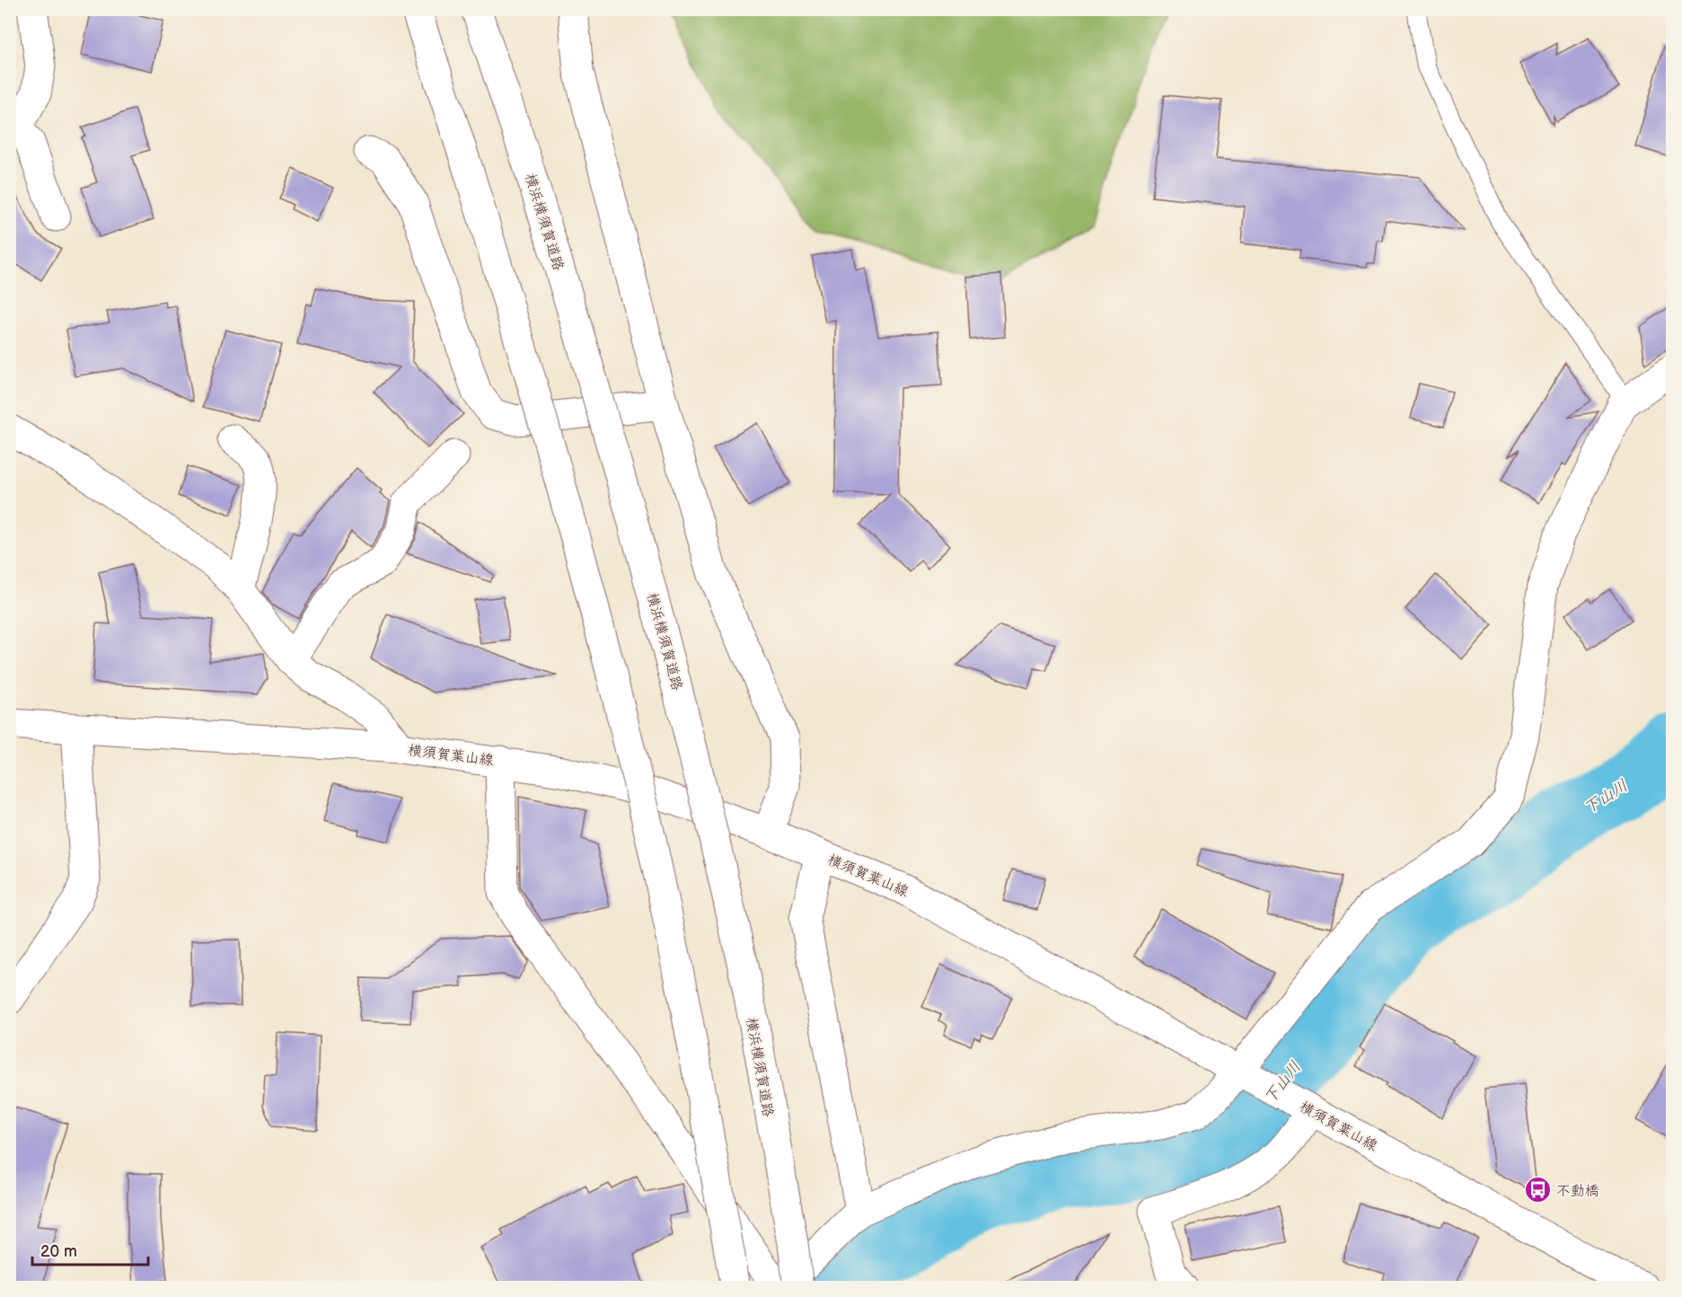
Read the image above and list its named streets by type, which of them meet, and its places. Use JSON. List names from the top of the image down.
{
  "streets": {
    "main road": ["横浜横須賀道路", "横須賀葉山線"]
  },
  "water": ["下山川"],
  "places": {
    "bus stop": ["不動橋"]
  },
  "scale_bar": "20 m"
}
